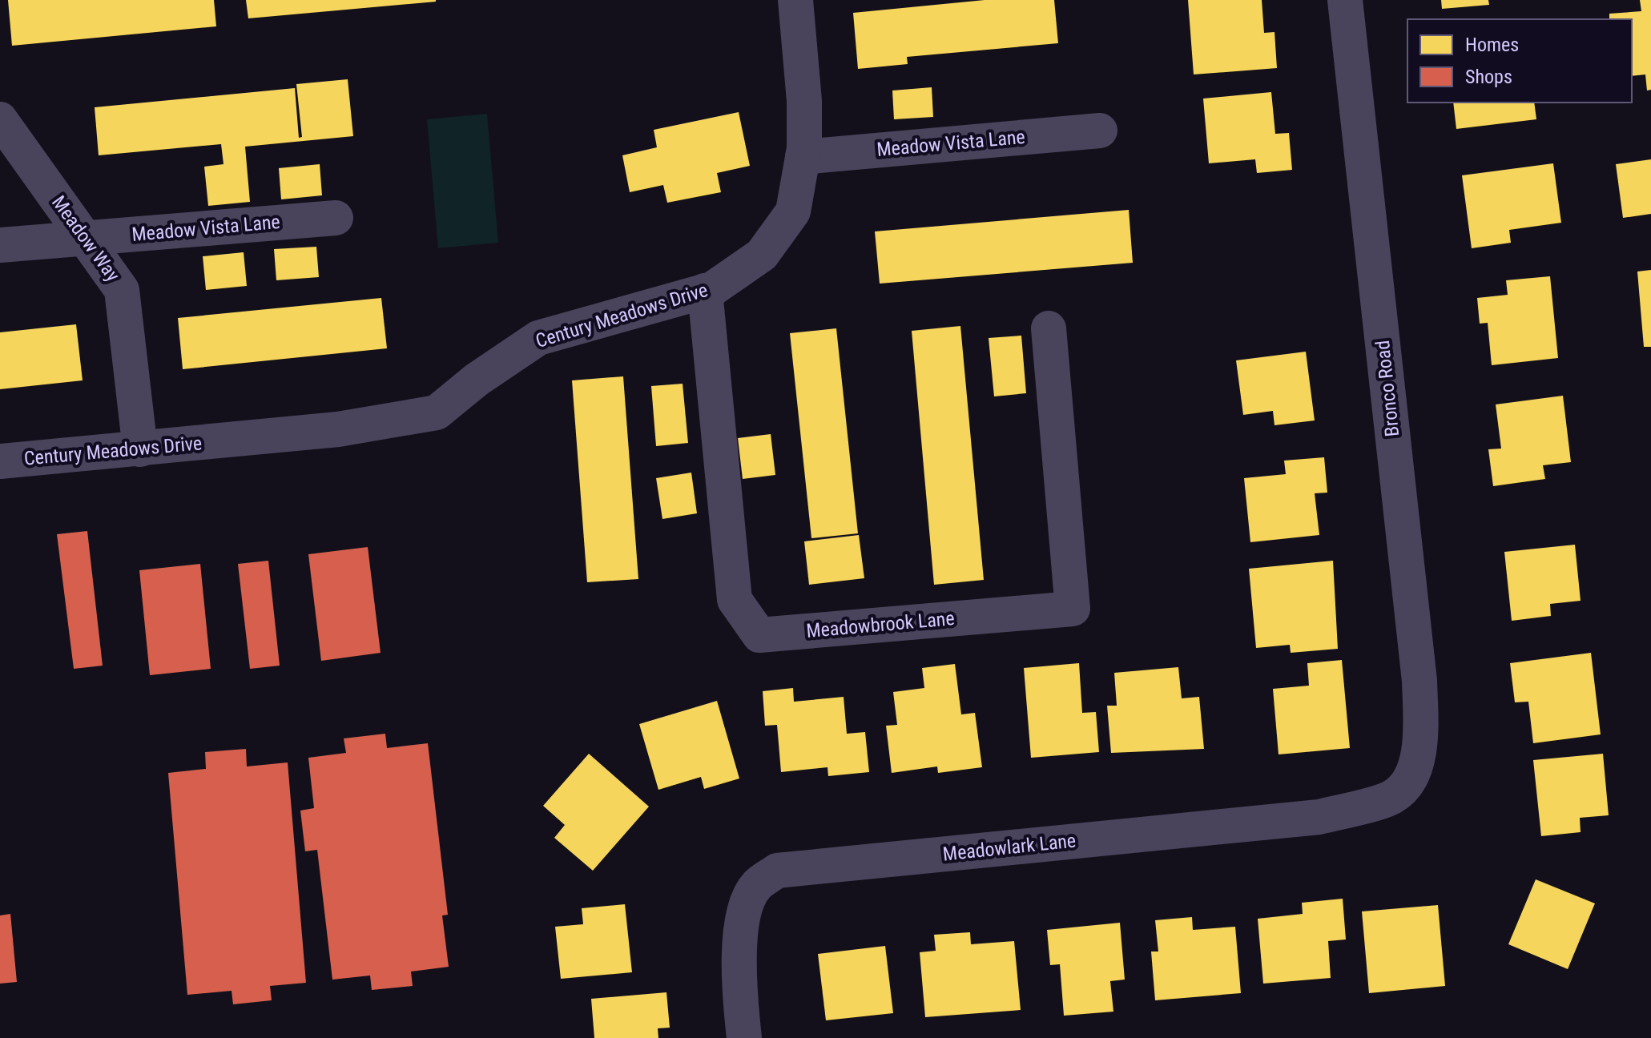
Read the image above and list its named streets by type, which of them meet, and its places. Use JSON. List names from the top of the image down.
{
  "streets": {
    "street": [
      "Meadow Vista Lane",
      "Meadow Way",
      "Century Meadows Drive",
      "Bronco Road",
      "Meadowbrook Lane",
      "Meadowlark Lane"
    ]
  },
  "crossings": [
    ["Meadow Vista Lane", "Meadow Way"],
    ["Meadow Vista Lane", "Century Meadows Drive"],
    ["Meadow Way", "Century Meadows Drive"],
    ["Century Meadows Drive", "Meadowbrook Lane"],
    ["Bronco Road", "Meadowlark Lane"]
  ],
  "legend": ["Homes", "Shops"]
}
